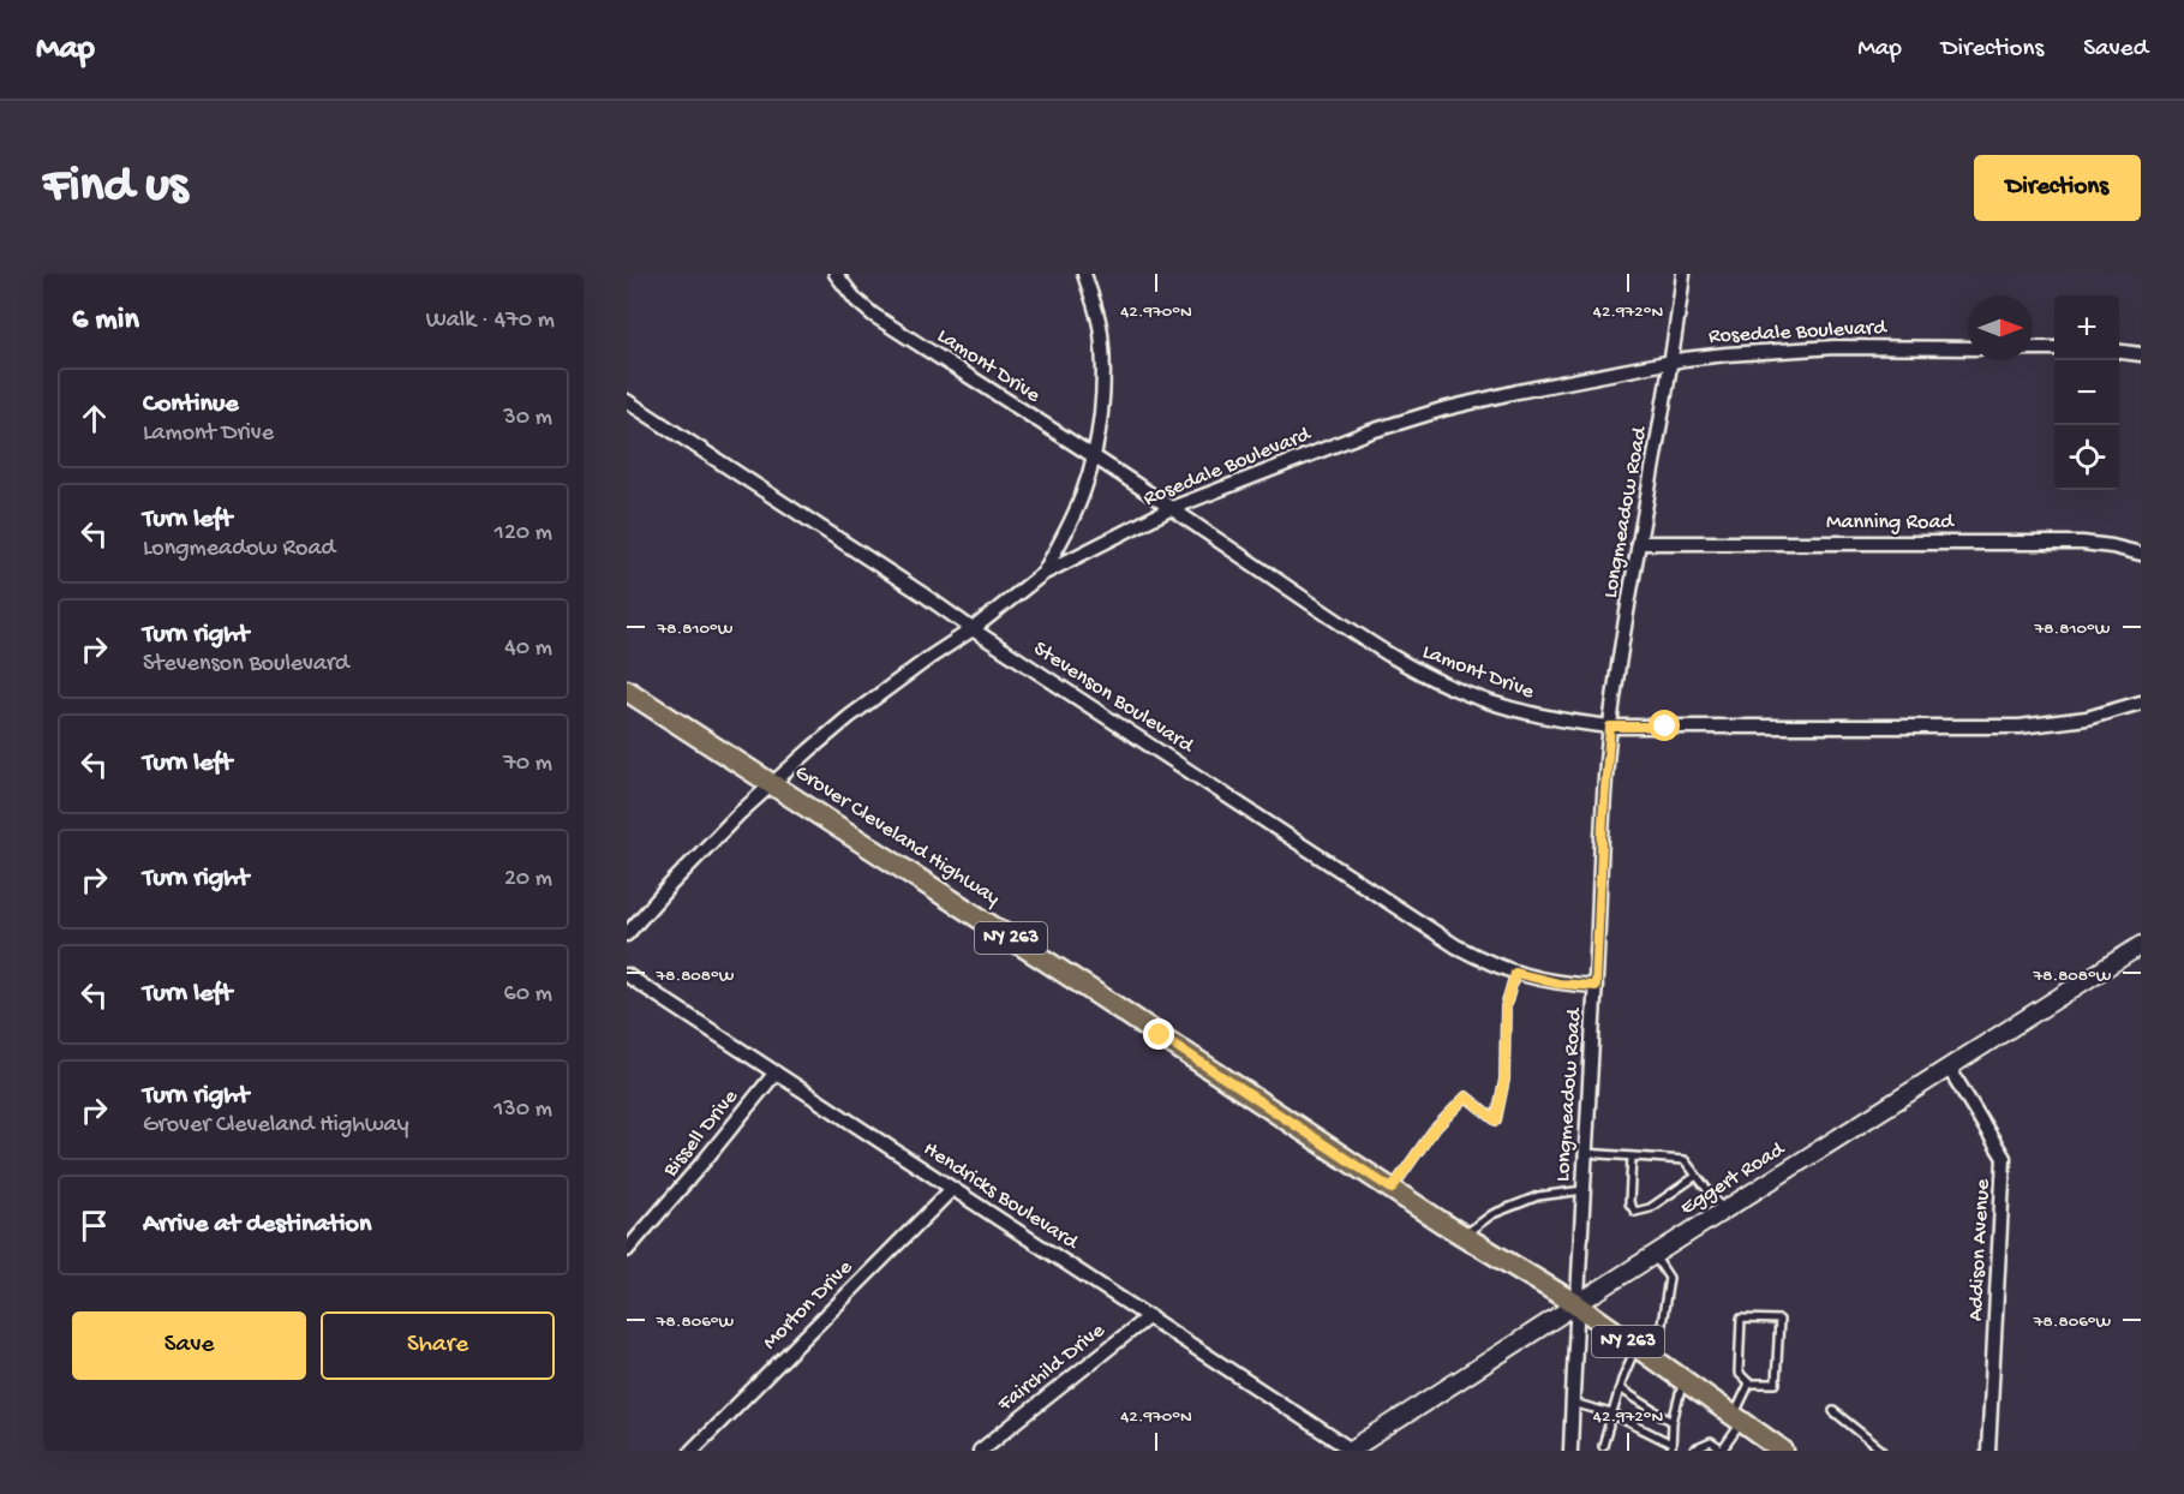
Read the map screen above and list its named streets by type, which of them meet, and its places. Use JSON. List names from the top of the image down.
{
  "streets": {
    "main road": ["Grover Cleveland Highway", "NY 263"],
    "street": [
      "Rosedale Boulevard",
      "Lamont Drive",
      "Longmeadow Road",
      "Manning Road",
      "Stevenson Boulevard",
      "Bissell Drive",
      "Eggert Road",
      "Hendricks Boulevard",
      "Addison Avenue",
      "Morton Drive",
      "Fairchild Drive"
    ]
  },
  "crossings": [
    ["Rosedale Boulevard", "Lamont Drive"],
    ["Rosedale Boulevard", "Longmeadow Road"],
    ["Rosedale Boulevard", "Stevenson Boulevard"],
    ["Rosedale Boulevard", "Grover Cleveland Highway"],
    ["Lamont Drive", "Longmeadow Road"],
    ["Longmeadow Road", "Manning Road"],
    ["Longmeadow Road", "Stevenson Boulevard"],
    ["Longmeadow Road", "Grover Cleveland Highway"],
    ["Longmeadow Road", "NY 263"],
    ["Longmeadow Road", "Eggert Road"],
    ["Grover Cleveland Highway", "NY 263"],
    ["Grover Cleveland Highway", "Eggert Road"],
    ["NY 263", "Eggert Road"],
    ["Bissell Drive", "Hendricks Boulevard"],
    ["Eggert Road", "Hendricks Boulevard"],
    ["Eggert Road", "Addison Avenue"],
    ["Hendricks Boulevard", "Morton Drive"],
    ["Hendricks Boulevard", "Fairchild Drive"]
  ],
  "north": "right",
  "page": {
    "header": "Map",
    "nav": ["Map", "Directions", "Saved"],
    "buttons": [
      "Directions",
      ["Save", "Share"]
    ],
    "title": "Find us",
    "heading": ["6 min", "Walk · 470 m"],
    "map_buttons": ["+", "−"],
    "list": [
      ["Continue", "Lamont Drive", "30 m"],
      ["Turn left", "Longmeadow Road", "120 m"],
      ["Turn right", "Stevenson Boulevard", "40 m"],
      ["Turn left", "70 m"],
      ["Turn right", "20 m"],
      ["Turn left", "60 m"],
      ["Turn right", "Grover Cleveland Highway", "130 m"],
      "Arrive at destination"
    ]
  },
  "coordinates": [
    "42.970°N",
    "42.972°N",
    "78.810°W",
    "78.808°W",
    "78.806°W"
  ]
}
